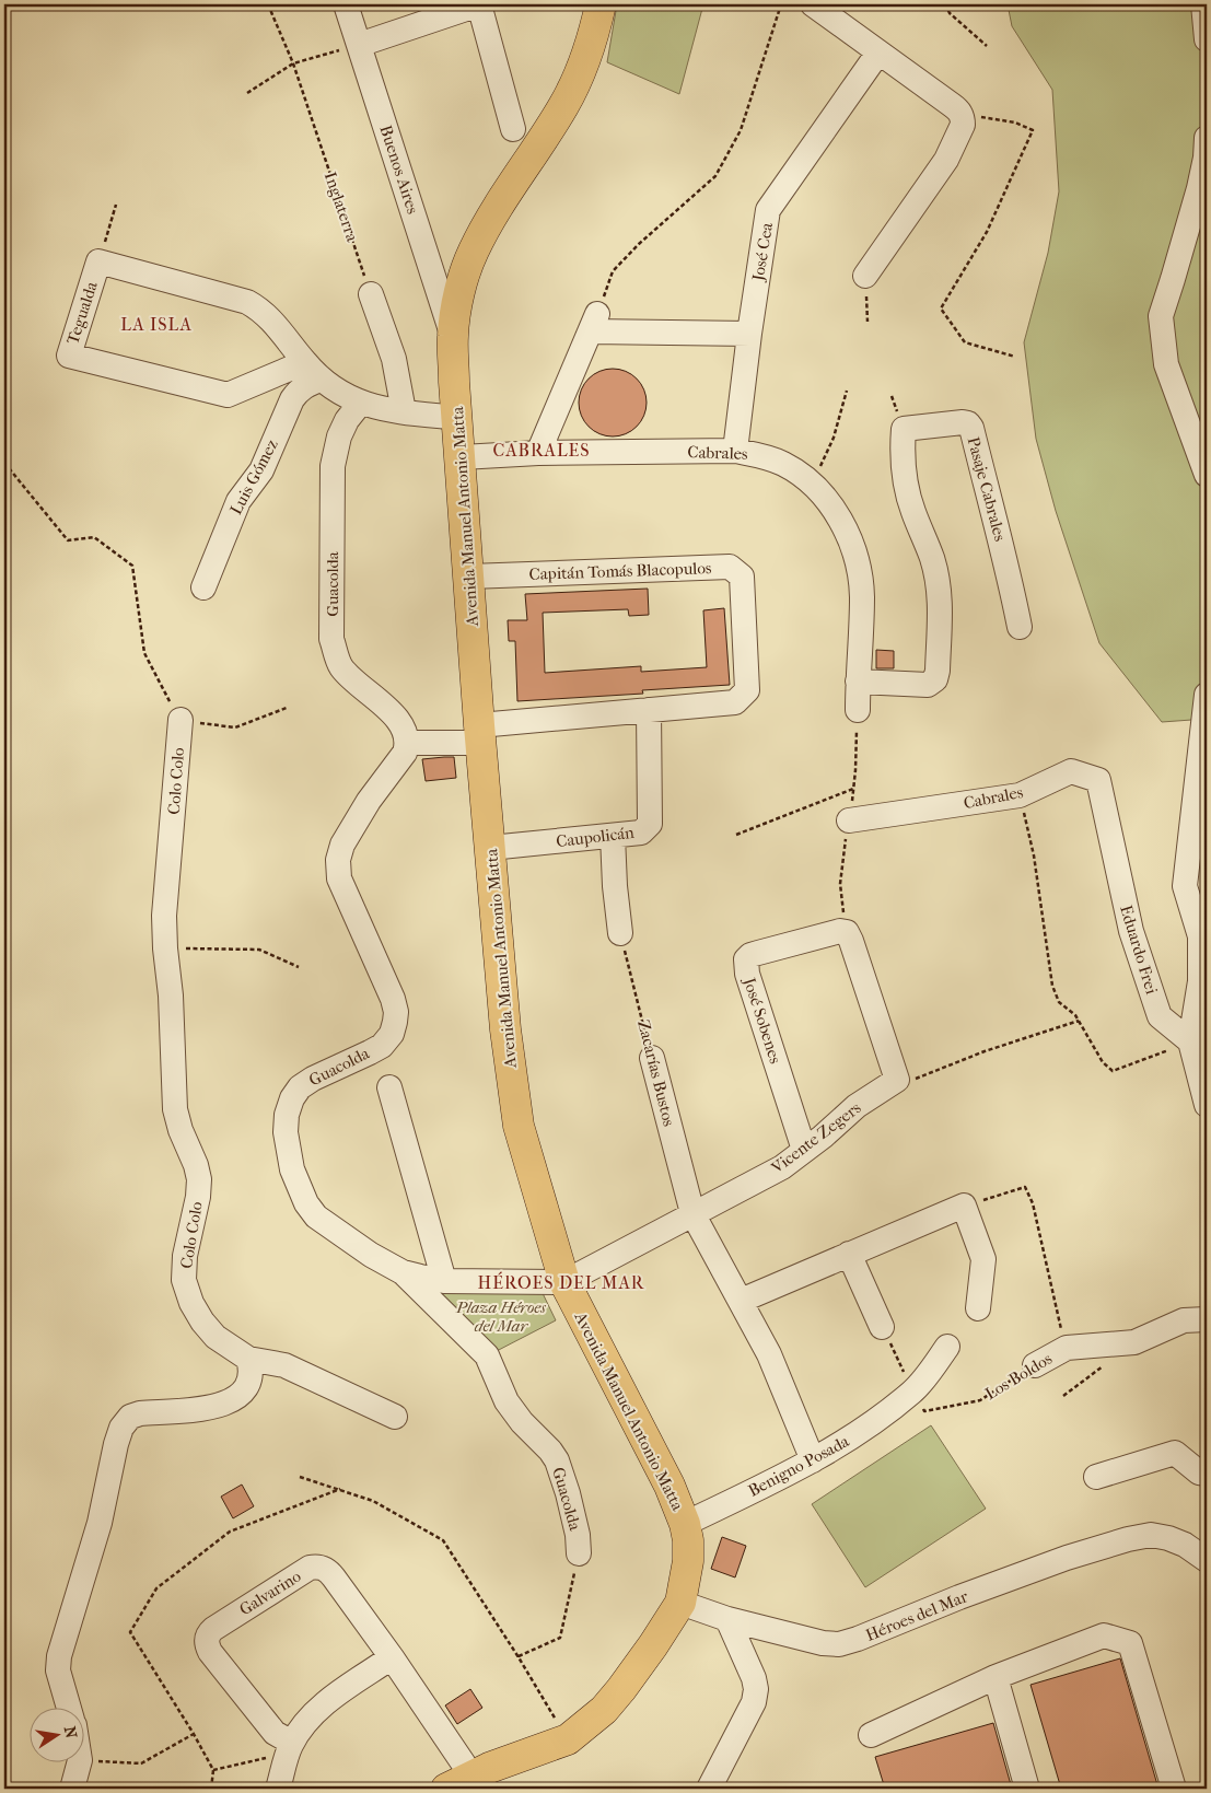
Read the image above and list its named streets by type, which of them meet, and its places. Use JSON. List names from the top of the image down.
{
  "streets": {
    "main road": ["Avenida Manuel Antonio Matta"],
    "street": [
      "Buenos Aires",
      "José Cea",
      "Tegualda",
      "Cabrales",
      "Luis Gómez",
      "Pasaje Cabrales",
      "Capitán Tomás Blacopulos",
      "Guacolda",
      "Colo Colo",
      "Caupolicán",
      "Eduardo Frei",
      "José Sobenes",
      "Zacarías Bustos",
      "Vicente Zegers",
      "Los Boldos",
      "Benigno Posada",
      "Galvarino",
      "Héroes del Mar"
    ],
    "path": ["Inglaterra"]
  },
  "crossings": [
    ["Buenos Aires", "Avenida Manuel Antonio Matta"],
    ["José Cea", "Cabrales"],
    ["Tegualda", "Luis Gómez"],
    ["Tegualda", "Avenida Manuel Antonio Matta"],
    ["Tegualda", "Guacolda"],
    ["Cabrales", "Pasaje Cabrales"],
    ["Cabrales", "Avenida Manuel Antonio Matta"],
    ["Cabrales", "Eduardo Frei"],
    ["Avenida Manuel Antonio Matta", "Capitán Tomás Blacopulos"],
    ["Avenida Manuel Antonio Matta", "Guacolda"],
    ["Avenida Manuel Antonio Matta", "Caupolicán"],
    ["Avenida Manuel Antonio Matta", "Vicente Zegers"],
    ["Avenida Manuel Antonio Matta", "Benigno Posada"],
    ["Avenida Manuel Antonio Matta", "Galvarino"],
    ["Avenida Manuel Antonio Matta", "Héroes del Mar"],
    ["Capitán Tomás Blacopulos", "Caupolicán"],
    ["Guacolda", "Vicente Zegers"],
    ["José Sobenes", "Vicente Zegers"],
    ["Zacarías Bustos", "Vicente Zegers"],
    ["Zacarías Bustos", "Benigno Posada"],
    ["Los Boldos", "Benigno Posada"]
  ],
  "districts": ["LA ISLA", "CABRALES", "HÉROES DEL MAR"],
  "parks": ["Plaza Héroes del Mar"],
  "north": "right"
}
